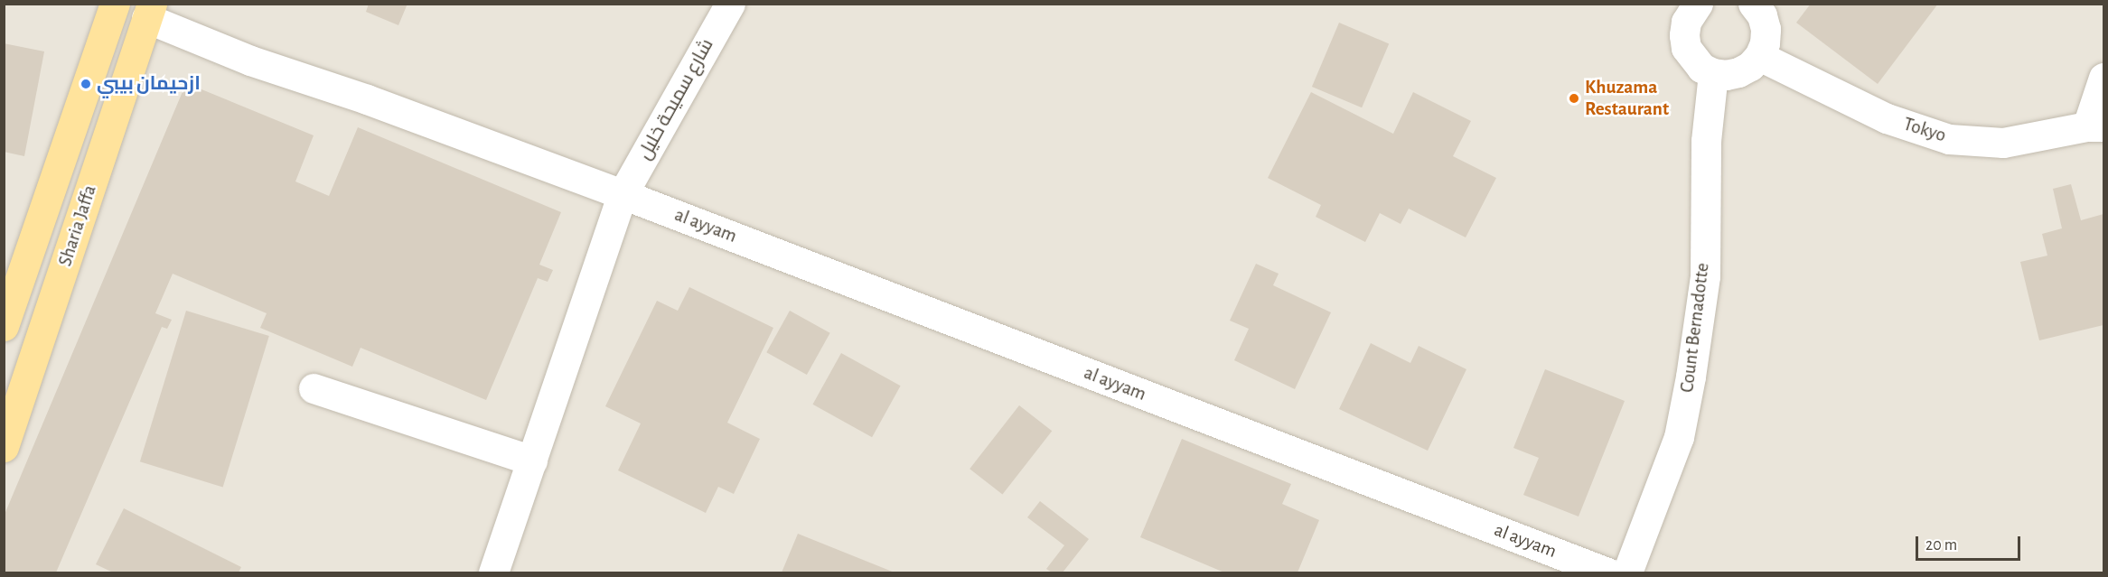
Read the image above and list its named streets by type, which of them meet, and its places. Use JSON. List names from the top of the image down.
{
  "streets": {
    "main road": ["Sharia Jaffa"],
    "street": [
      "شارع سميحة خليل",
      "Tokyo",
      "al ayyam",
      "Count Bernadotte"
    ]
  },
  "crossings": [
    ["شارع سميحة خليل", "al ayyam"],
    ["Sharia Jaffa", "al ayyam"]
  ],
  "places": ["ازحيمان بيبي", "Khuzama Restaurant"],
  "scale_bar": "20 m"
}
